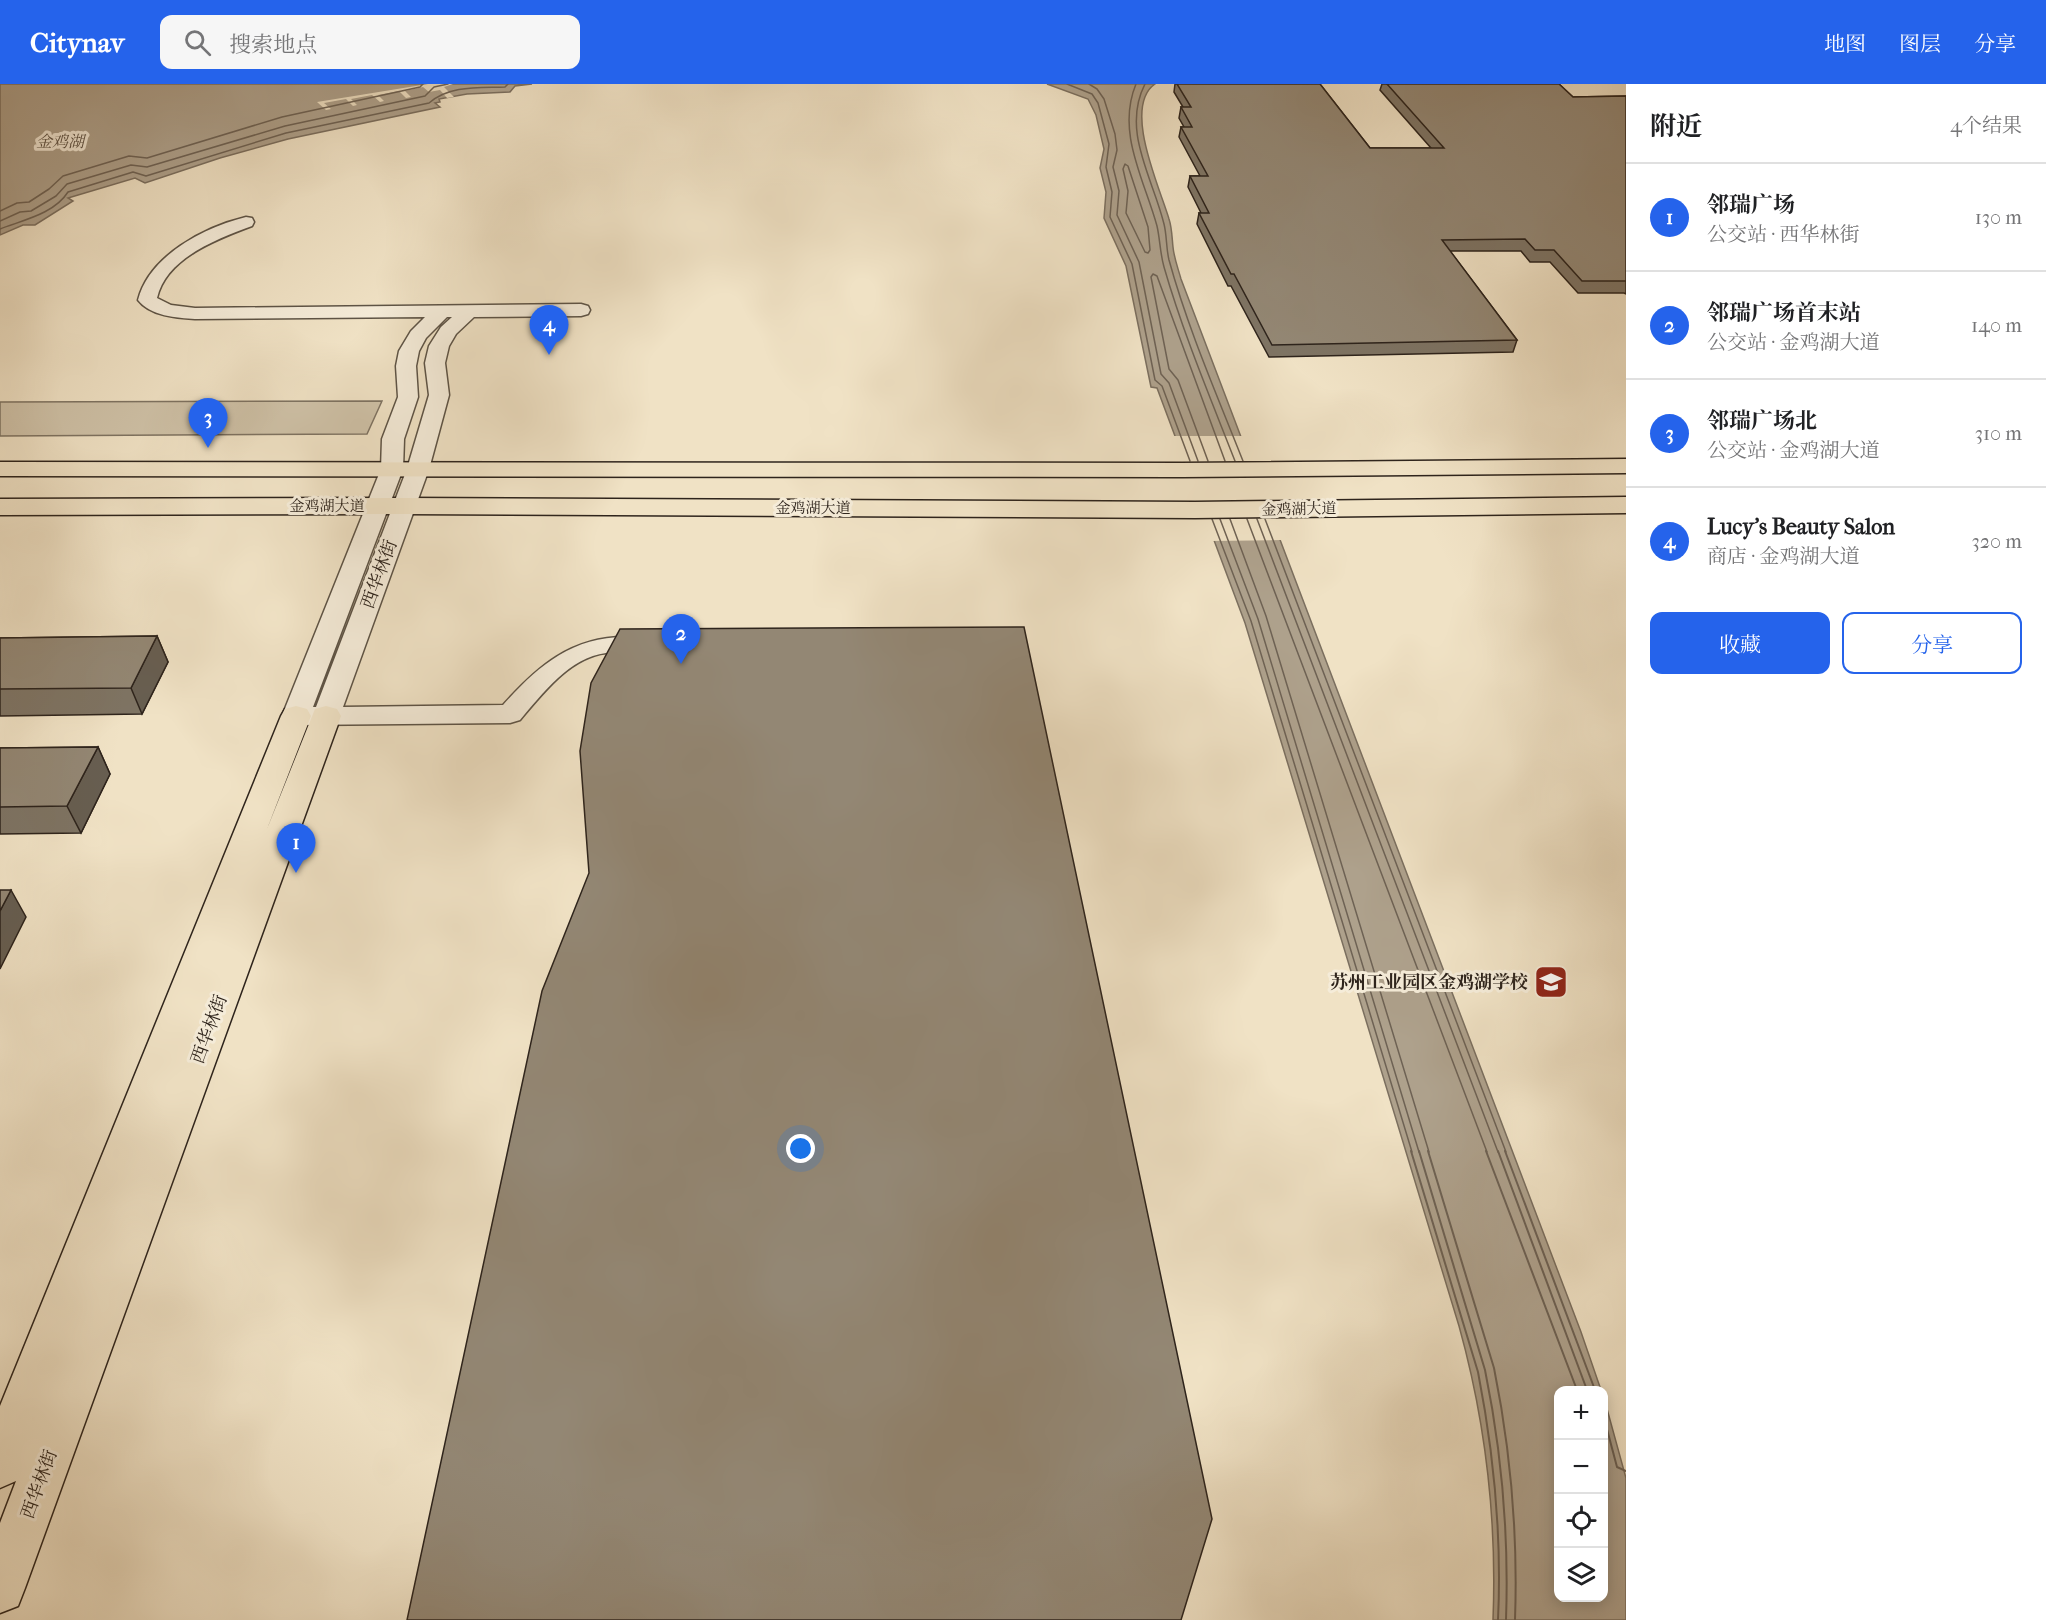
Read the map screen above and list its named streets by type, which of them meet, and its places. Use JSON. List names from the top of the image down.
{
  "streets": {
    "main road": ["金鸡湖大道", "西华林街"]
  },
  "crossings": [
    ["金鸡湖大道", "西华林街"]
  ],
  "water": ["金鸡湖"],
  "places": {
    "school or university": ["苏州工业园区金鸡湖学校"]
  },
  "page": {
    "header": "Citynav",
    "search": "搜索地点",
    "nav": ["地图", "图层", "分享"],
    "heading": ["附近", "4个结果"],
    "list": [
      {
        "mark": "1",
        "name": "邻瑞广场",
        "note": "公交站 · 西华林街",
        "value": "130 m"
      },
      {
        "mark": "2",
        "name": "邻瑞广场首末站",
        "note": "公交站 · 金鸡湖大道",
        "value": "140 m"
      },
      {
        "mark": "3",
        "name": "邻瑞广场北",
        "note": "公交站 · 金鸡湖大道",
        "value": "310 m"
      },
      {
        "mark": "4",
        "name": "Lucy's Beauty Salon",
        "note": "商店 · 金鸡湖大道",
        "value": "320 m"
      }
    ],
    "pins": [
      "4",
      "3",
      "2",
      "1"
    ],
    "buttons": ["收藏", "分享"],
    "map_buttons": ["+", "−"]
  }
}
